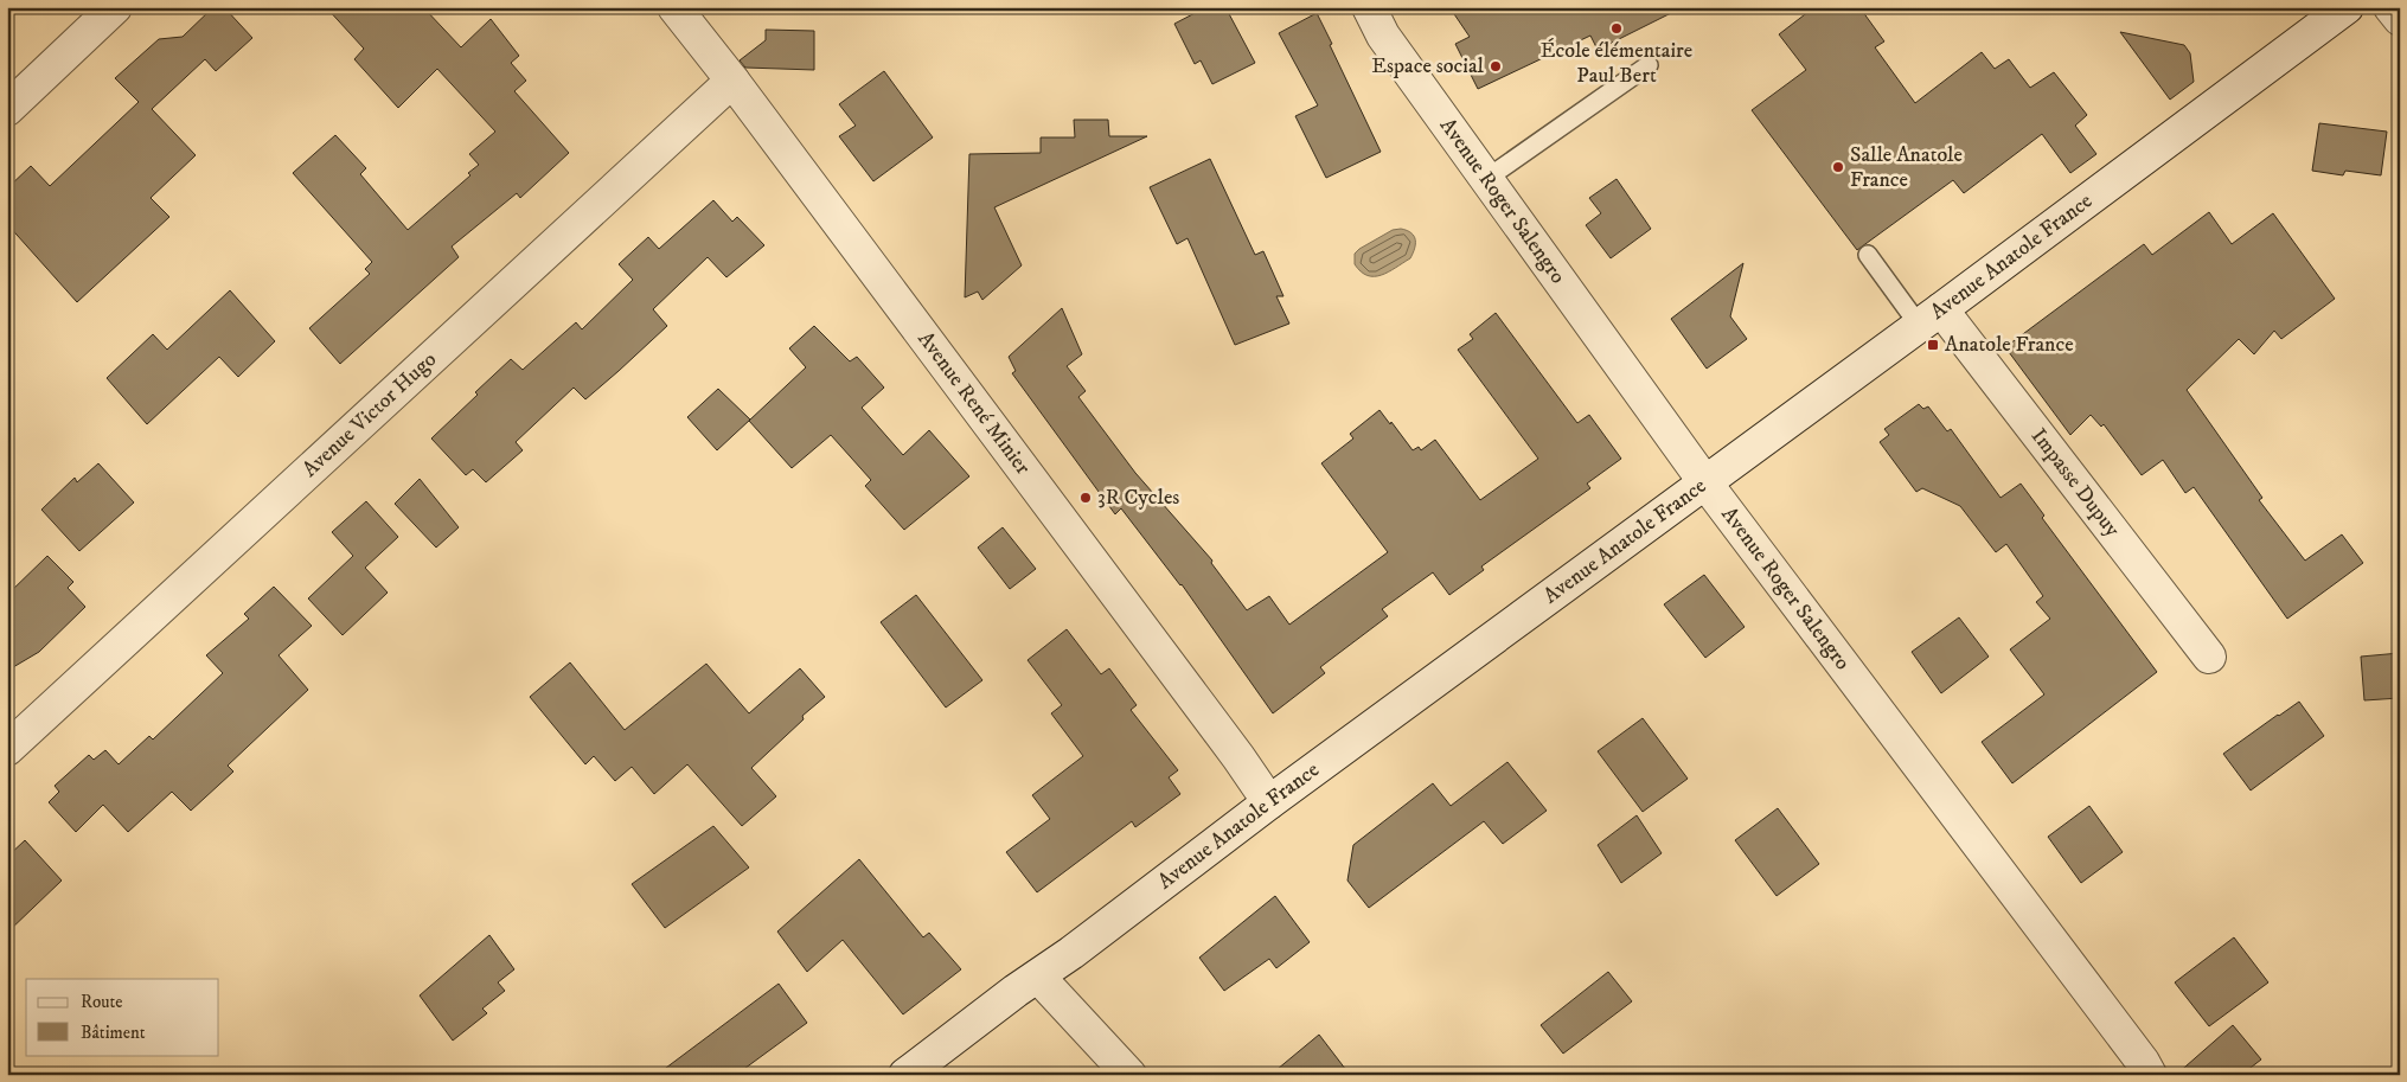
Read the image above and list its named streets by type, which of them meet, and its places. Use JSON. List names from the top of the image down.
{
  "streets": {
    "street": [
      "Avenue Roger Salengro",
      "Avenue Anatole France",
      "Avenue René Minier",
      "Avenue Victor Hugo",
      "Impasse Dupuy"
    ]
  },
  "crossings": [
    ["Avenue Roger Salengro", "Avenue Anatole France"],
    ["Avenue Anatole France", "Avenue René Minier"],
    ["Avenue Anatole France", "Impasse Dupuy"],
    ["Avenue René Minier", "Avenue Victor Hugo"]
  ],
  "places": {
    "other": [
      "École élémentaire Paul Bert",
      "Espace social",
      "Salle Anatole France",
      "3R Cycles"
    ],
    "transit": ["Anatole France"]
  },
  "legend": ["Route", "Bâtiment"]
}
